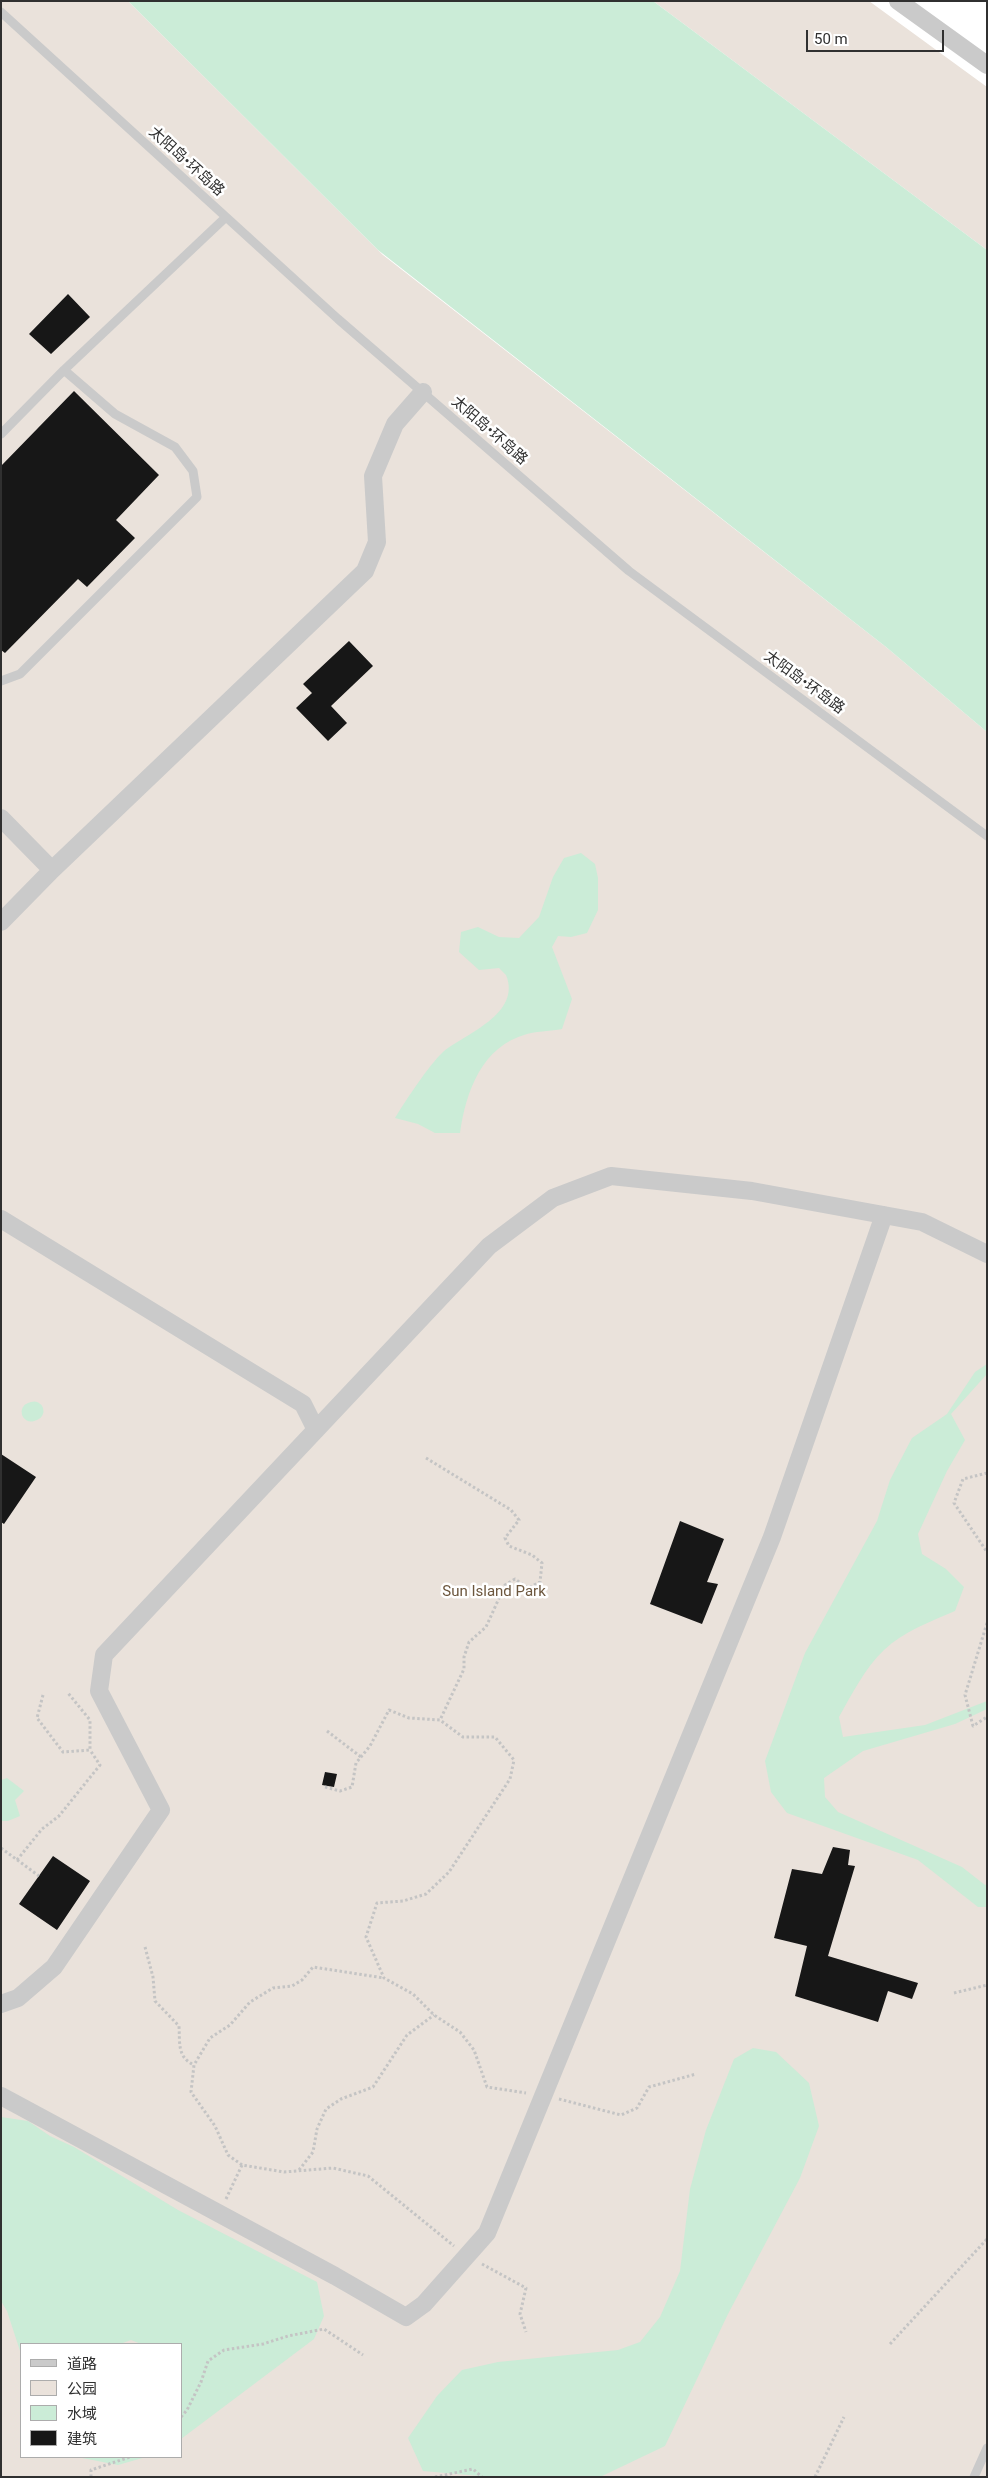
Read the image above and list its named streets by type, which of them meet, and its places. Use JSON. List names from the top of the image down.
{
  "streets": {
    "lane": ["太阳岛•环岛路"]
  },
  "parks": ["Sun Island Park"],
  "legend": [
    "道路",
    "公园",
    "水域",
    "建筑"
  ],
  "scale_bar": "50 m"
}
